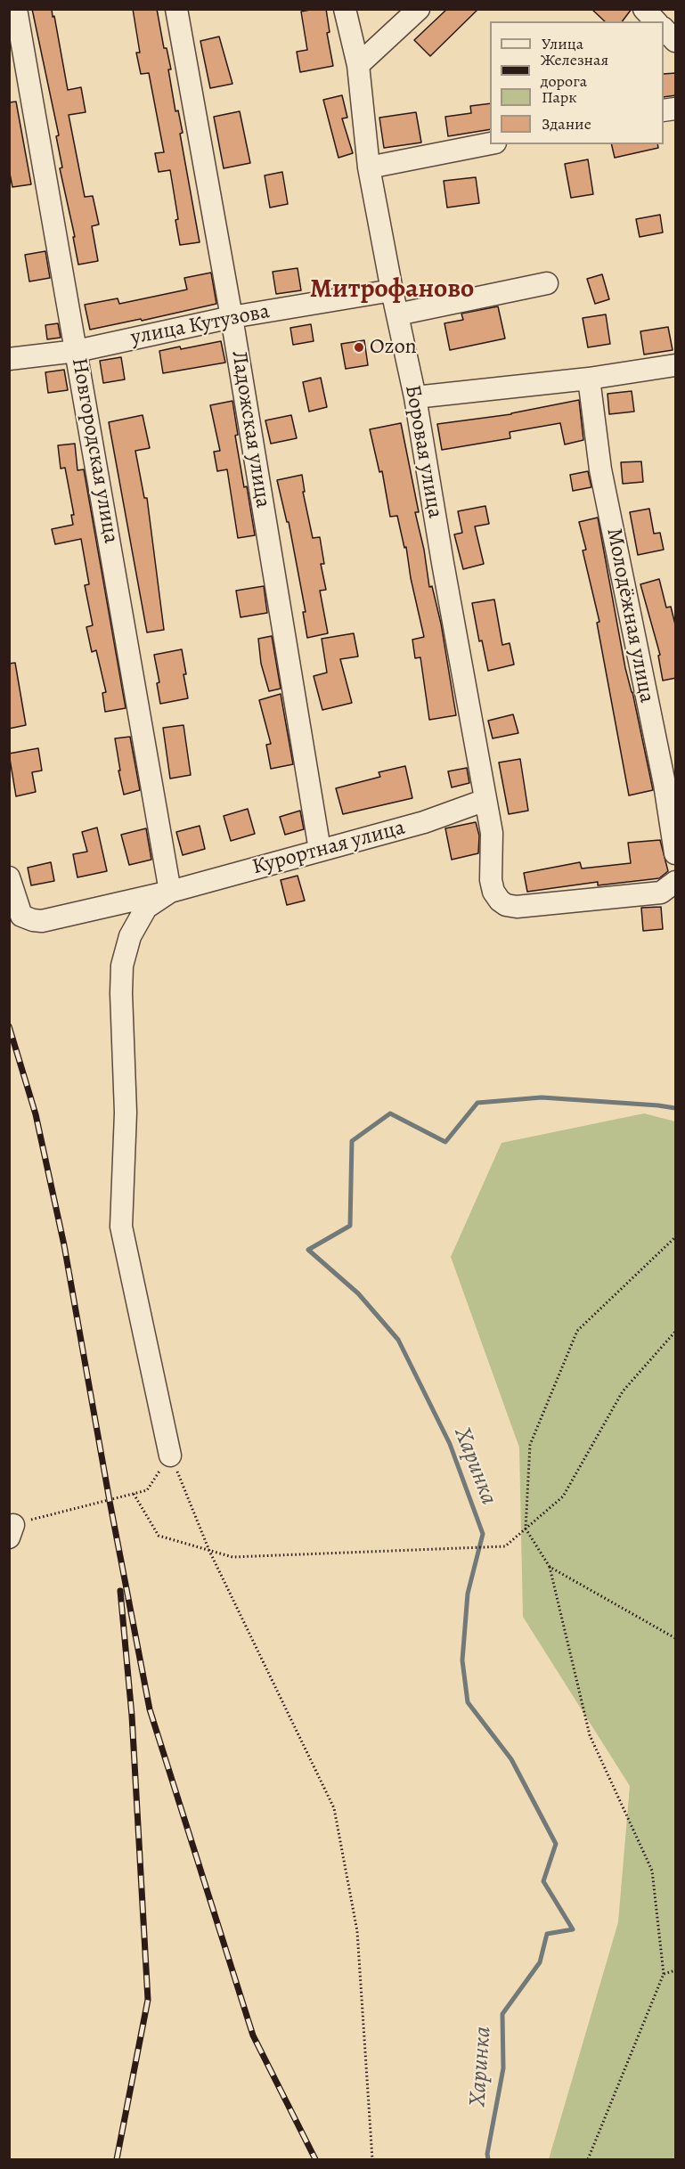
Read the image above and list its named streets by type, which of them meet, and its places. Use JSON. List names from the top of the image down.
{
  "streets": {
    "street": [
      "улица Кутузова",
      "Ладожская улица",
      "Новгородская улица",
      "Боровая улица",
      "Молодёжная улица",
      "Курортная улица"
    ]
  },
  "crossings": [
    ["улица Кутузова", "Ладожская улица"],
    ["улица Кутузова", "Новгородская улица"],
    ["улица Кутузова", "Боровая улица"],
    ["Ладожская улица", "Курортная улица"],
    ["Новгородская улица", "Курортная улица"],
    ["Боровая улица", "Курортная улица"]
  ],
  "districts": ["Митрофаново"],
  "water": ["Харинка"],
  "places": ["Ozon"],
  "legend": [
    "Улица",
    "Железная дорога",
    "Парк",
    "Здание"
  ]
}
